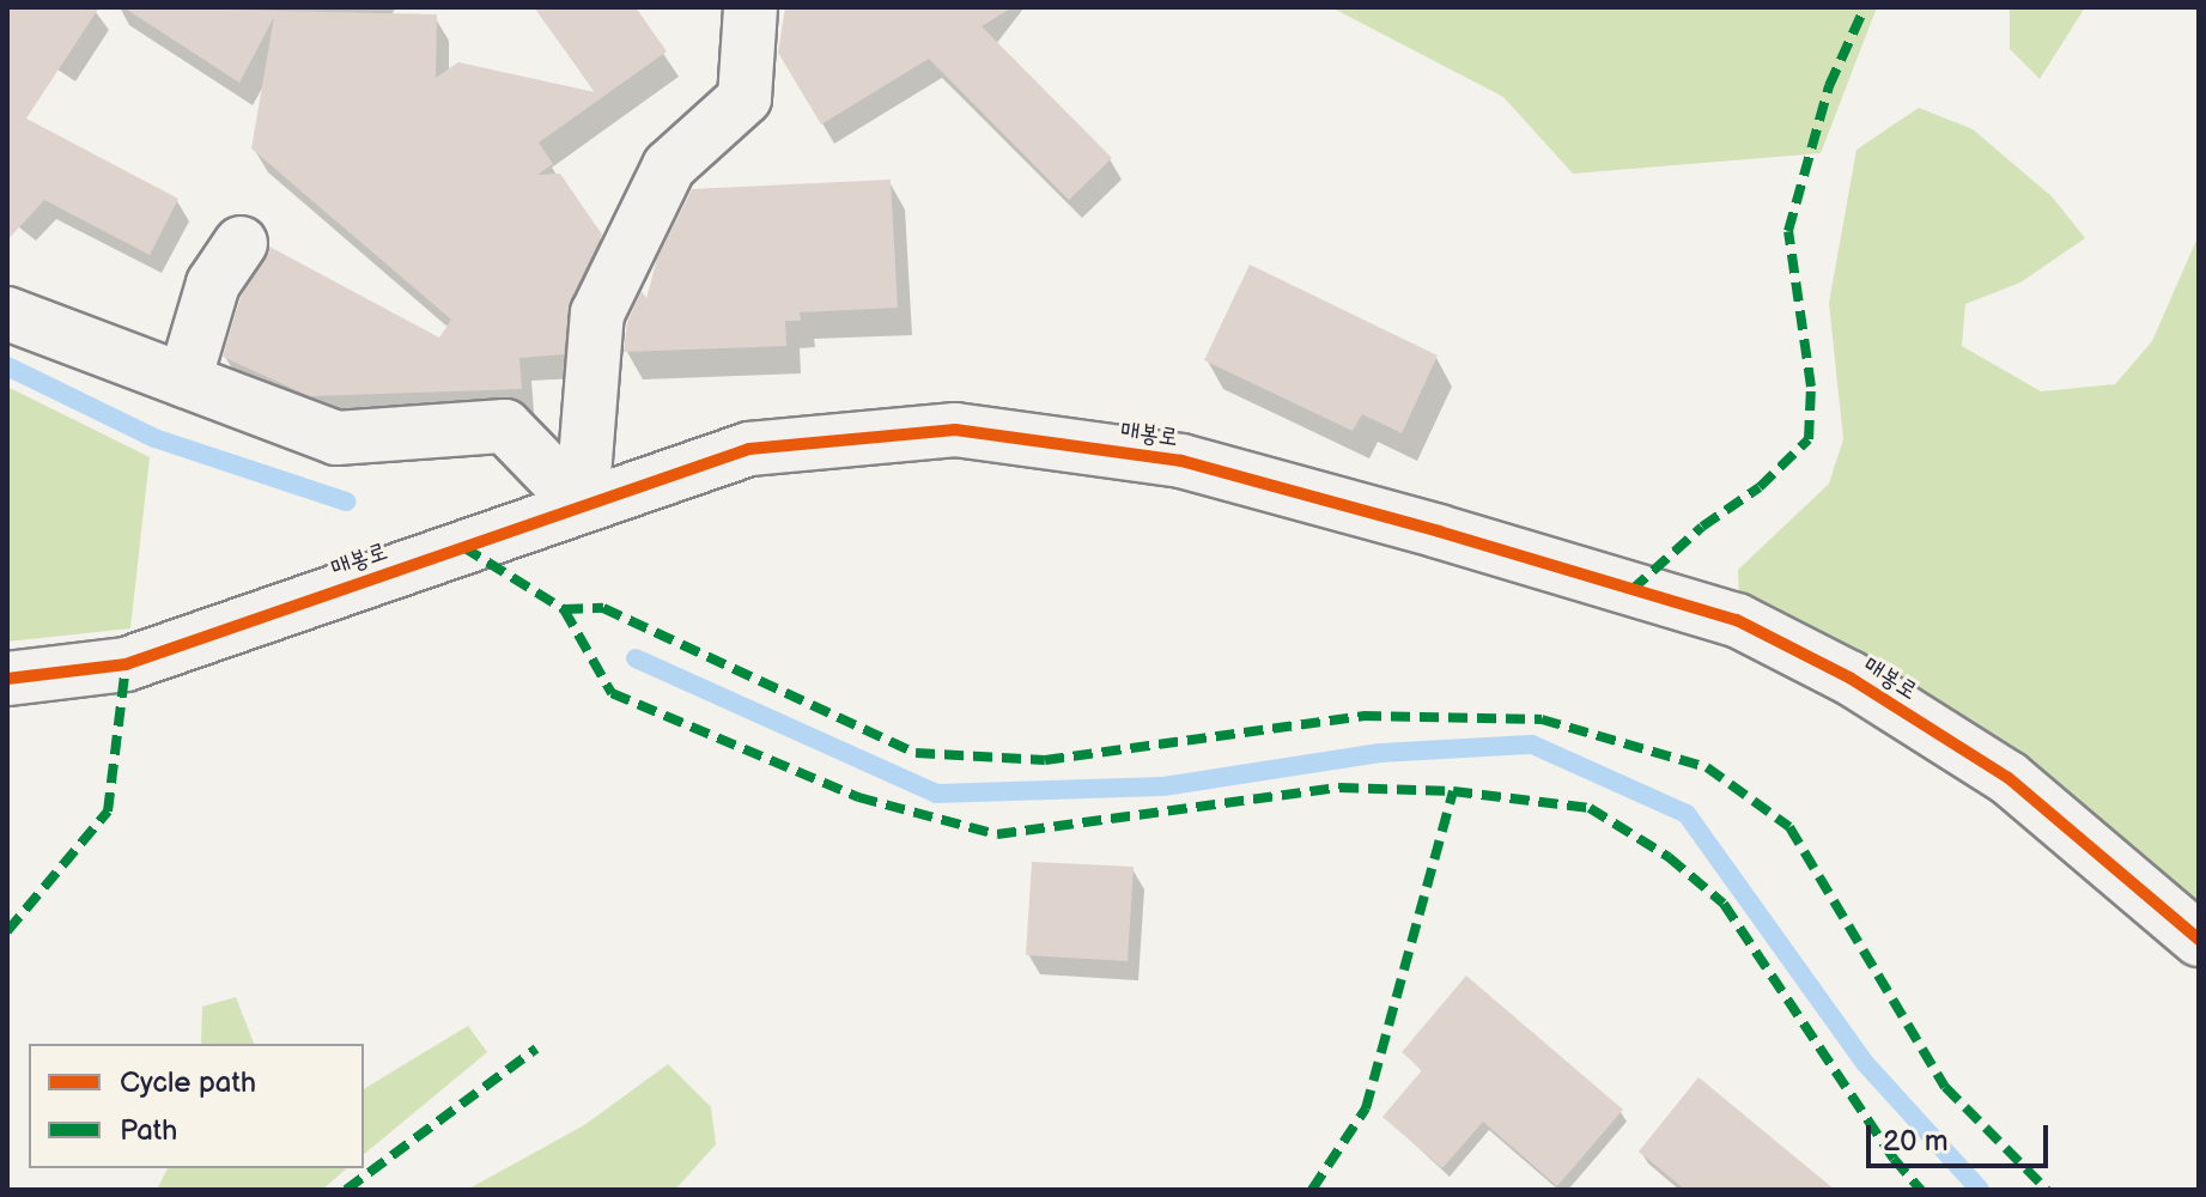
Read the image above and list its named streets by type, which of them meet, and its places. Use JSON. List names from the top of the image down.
{
  "streets": {
    "street": ["매봉로"]
  },
  "legend": ["Cycle path", "Path"],
  "scale_bar": "20 m"
}
